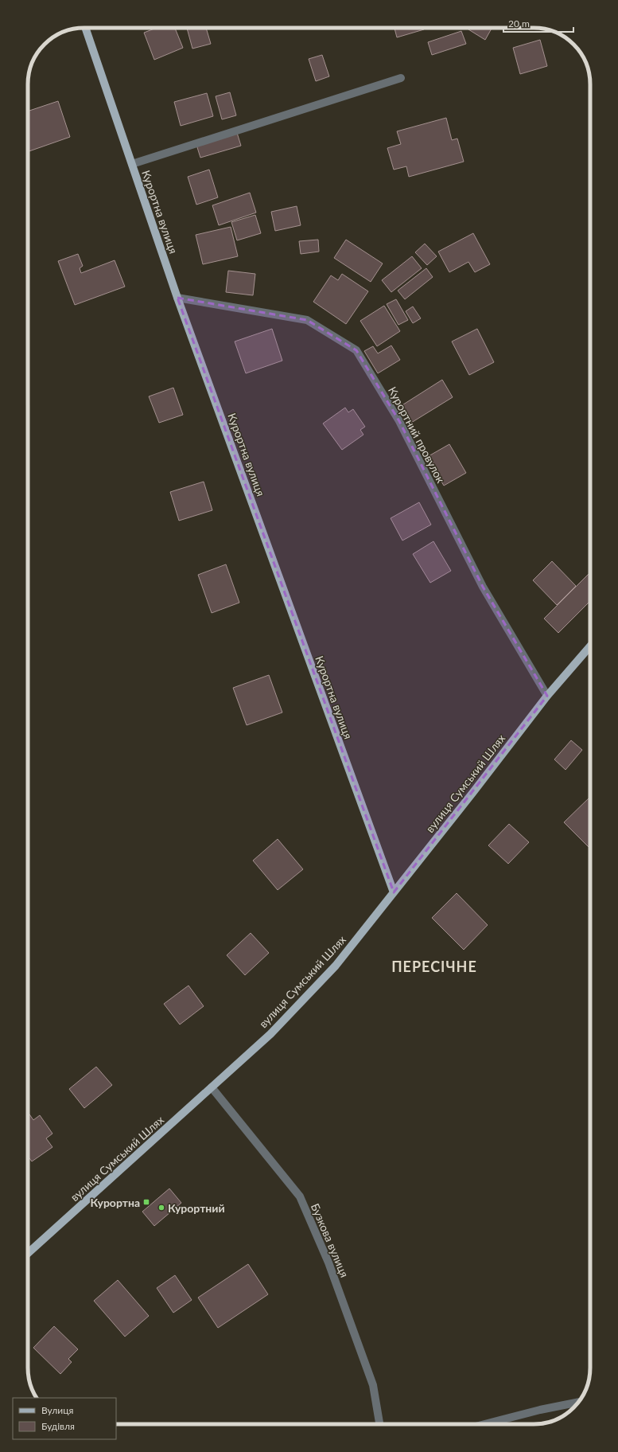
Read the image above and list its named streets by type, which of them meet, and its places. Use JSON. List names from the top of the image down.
{
  "streets": {
    "main road": ["Курортна вулиця", "вулиця Сумський Шлях"],
    "street": ["Курортний провулок", "Бузкова вулиця"]
  },
  "crossings": [
    ["Курортна вулиця", "Курортний провулок"],
    ["Курортна вулиця", "вулиця Сумський Шлях"],
    ["Курортний провулок", "вулиця Сумський Шлях"],
    ["вулиця Сумський Шлях", "Бузкова вулиця"]
  ],
  "districts": ["ПЕРЕСІЧНЕ"],
  "places": {
    "transit": ["Курортна"],
    "other": ["Курортний"]
  },
  "legend": ["Вулиця", "Будівля"],
  "scale_bar": "20 m"
}
